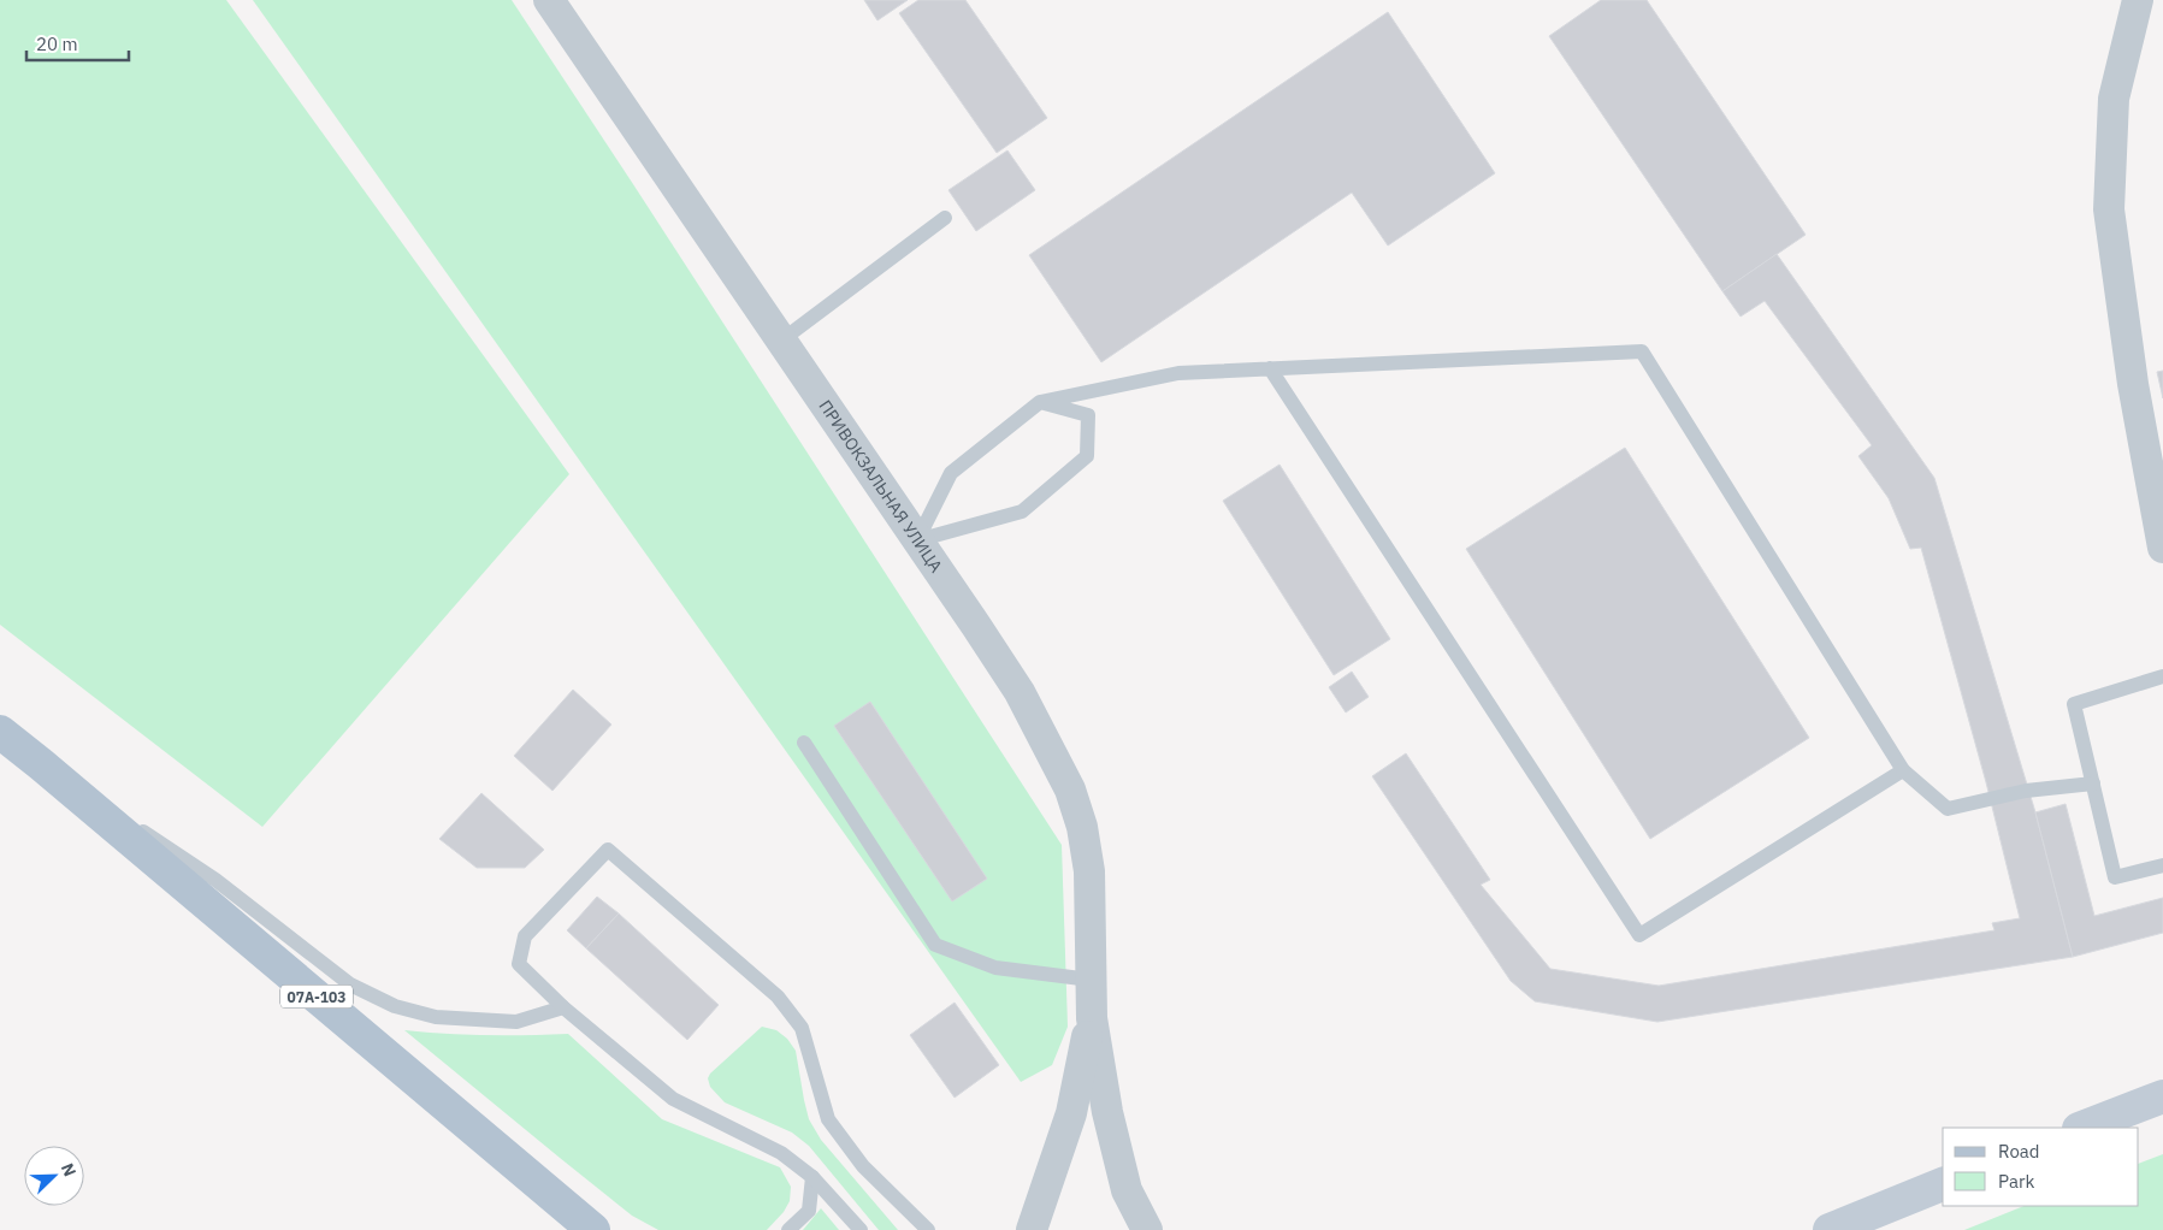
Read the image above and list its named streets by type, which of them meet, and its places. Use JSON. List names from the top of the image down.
{
  "streets": {
    "main road": ["07А-103"],
    "street": ["ПРИВОКЗАЛЬНАЯ УЛИЦА"]
  },
  "legend": ["Road", "Park"],
  "scale_bar": "20 m",
  "north": "top right"
}
